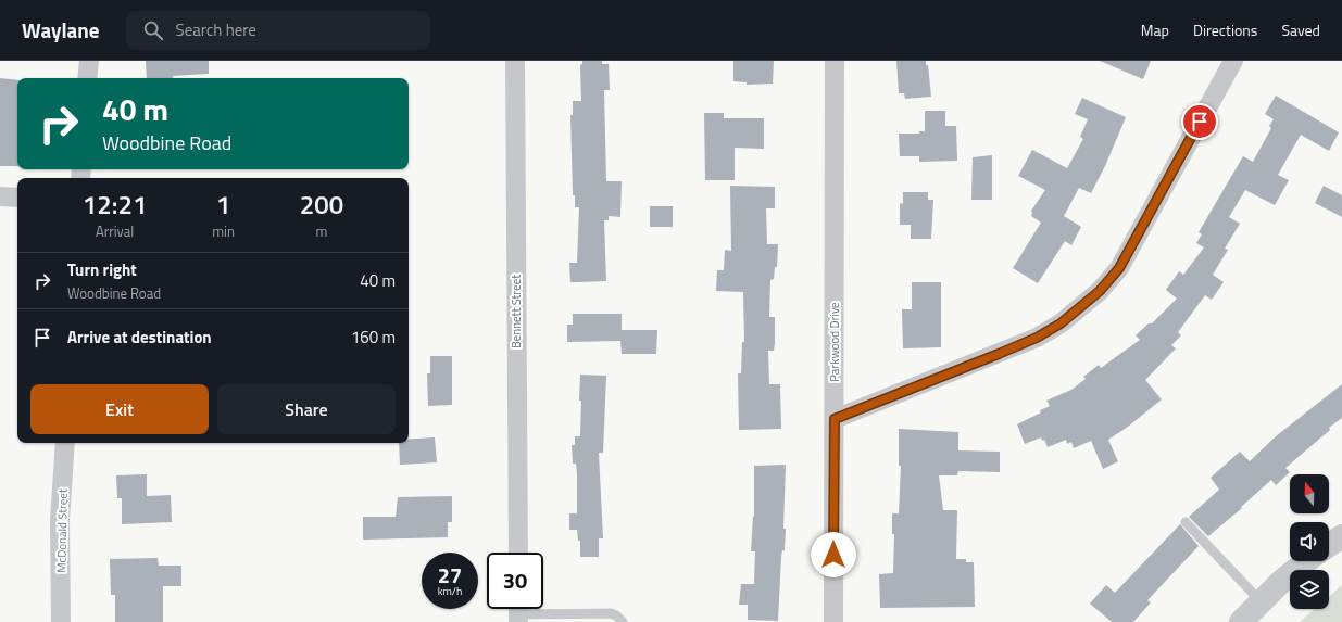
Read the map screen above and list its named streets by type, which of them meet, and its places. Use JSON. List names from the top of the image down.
{
  "streets": {
    "street": ["Bennett Street", "Parkwood Drive", "McDonald Street"]
  },
  "north": "top",
  "page": {
    "header": "Waylane",
    "search": "Search here",
    "nav": ["Map", "Directions", "Saved"],
    "turn": ["40 m", "Woodbine Road"],
    "eta": [
      "12:21",
      "Arrival",
      "1",
      "min",
      "200",
      "m"
    ],
    "list": [
      {
        "name": "Turn right",
        "note": "Woodbine Road",
        "value": "40 m"
      },
      {
        "name": "Arrive at destination",
        "value": "160 m"
      }
    ],
    "buttons": ["Exit", "Share"],
    "speed": "27 km/h",
    "limit": "30"
  }
}
